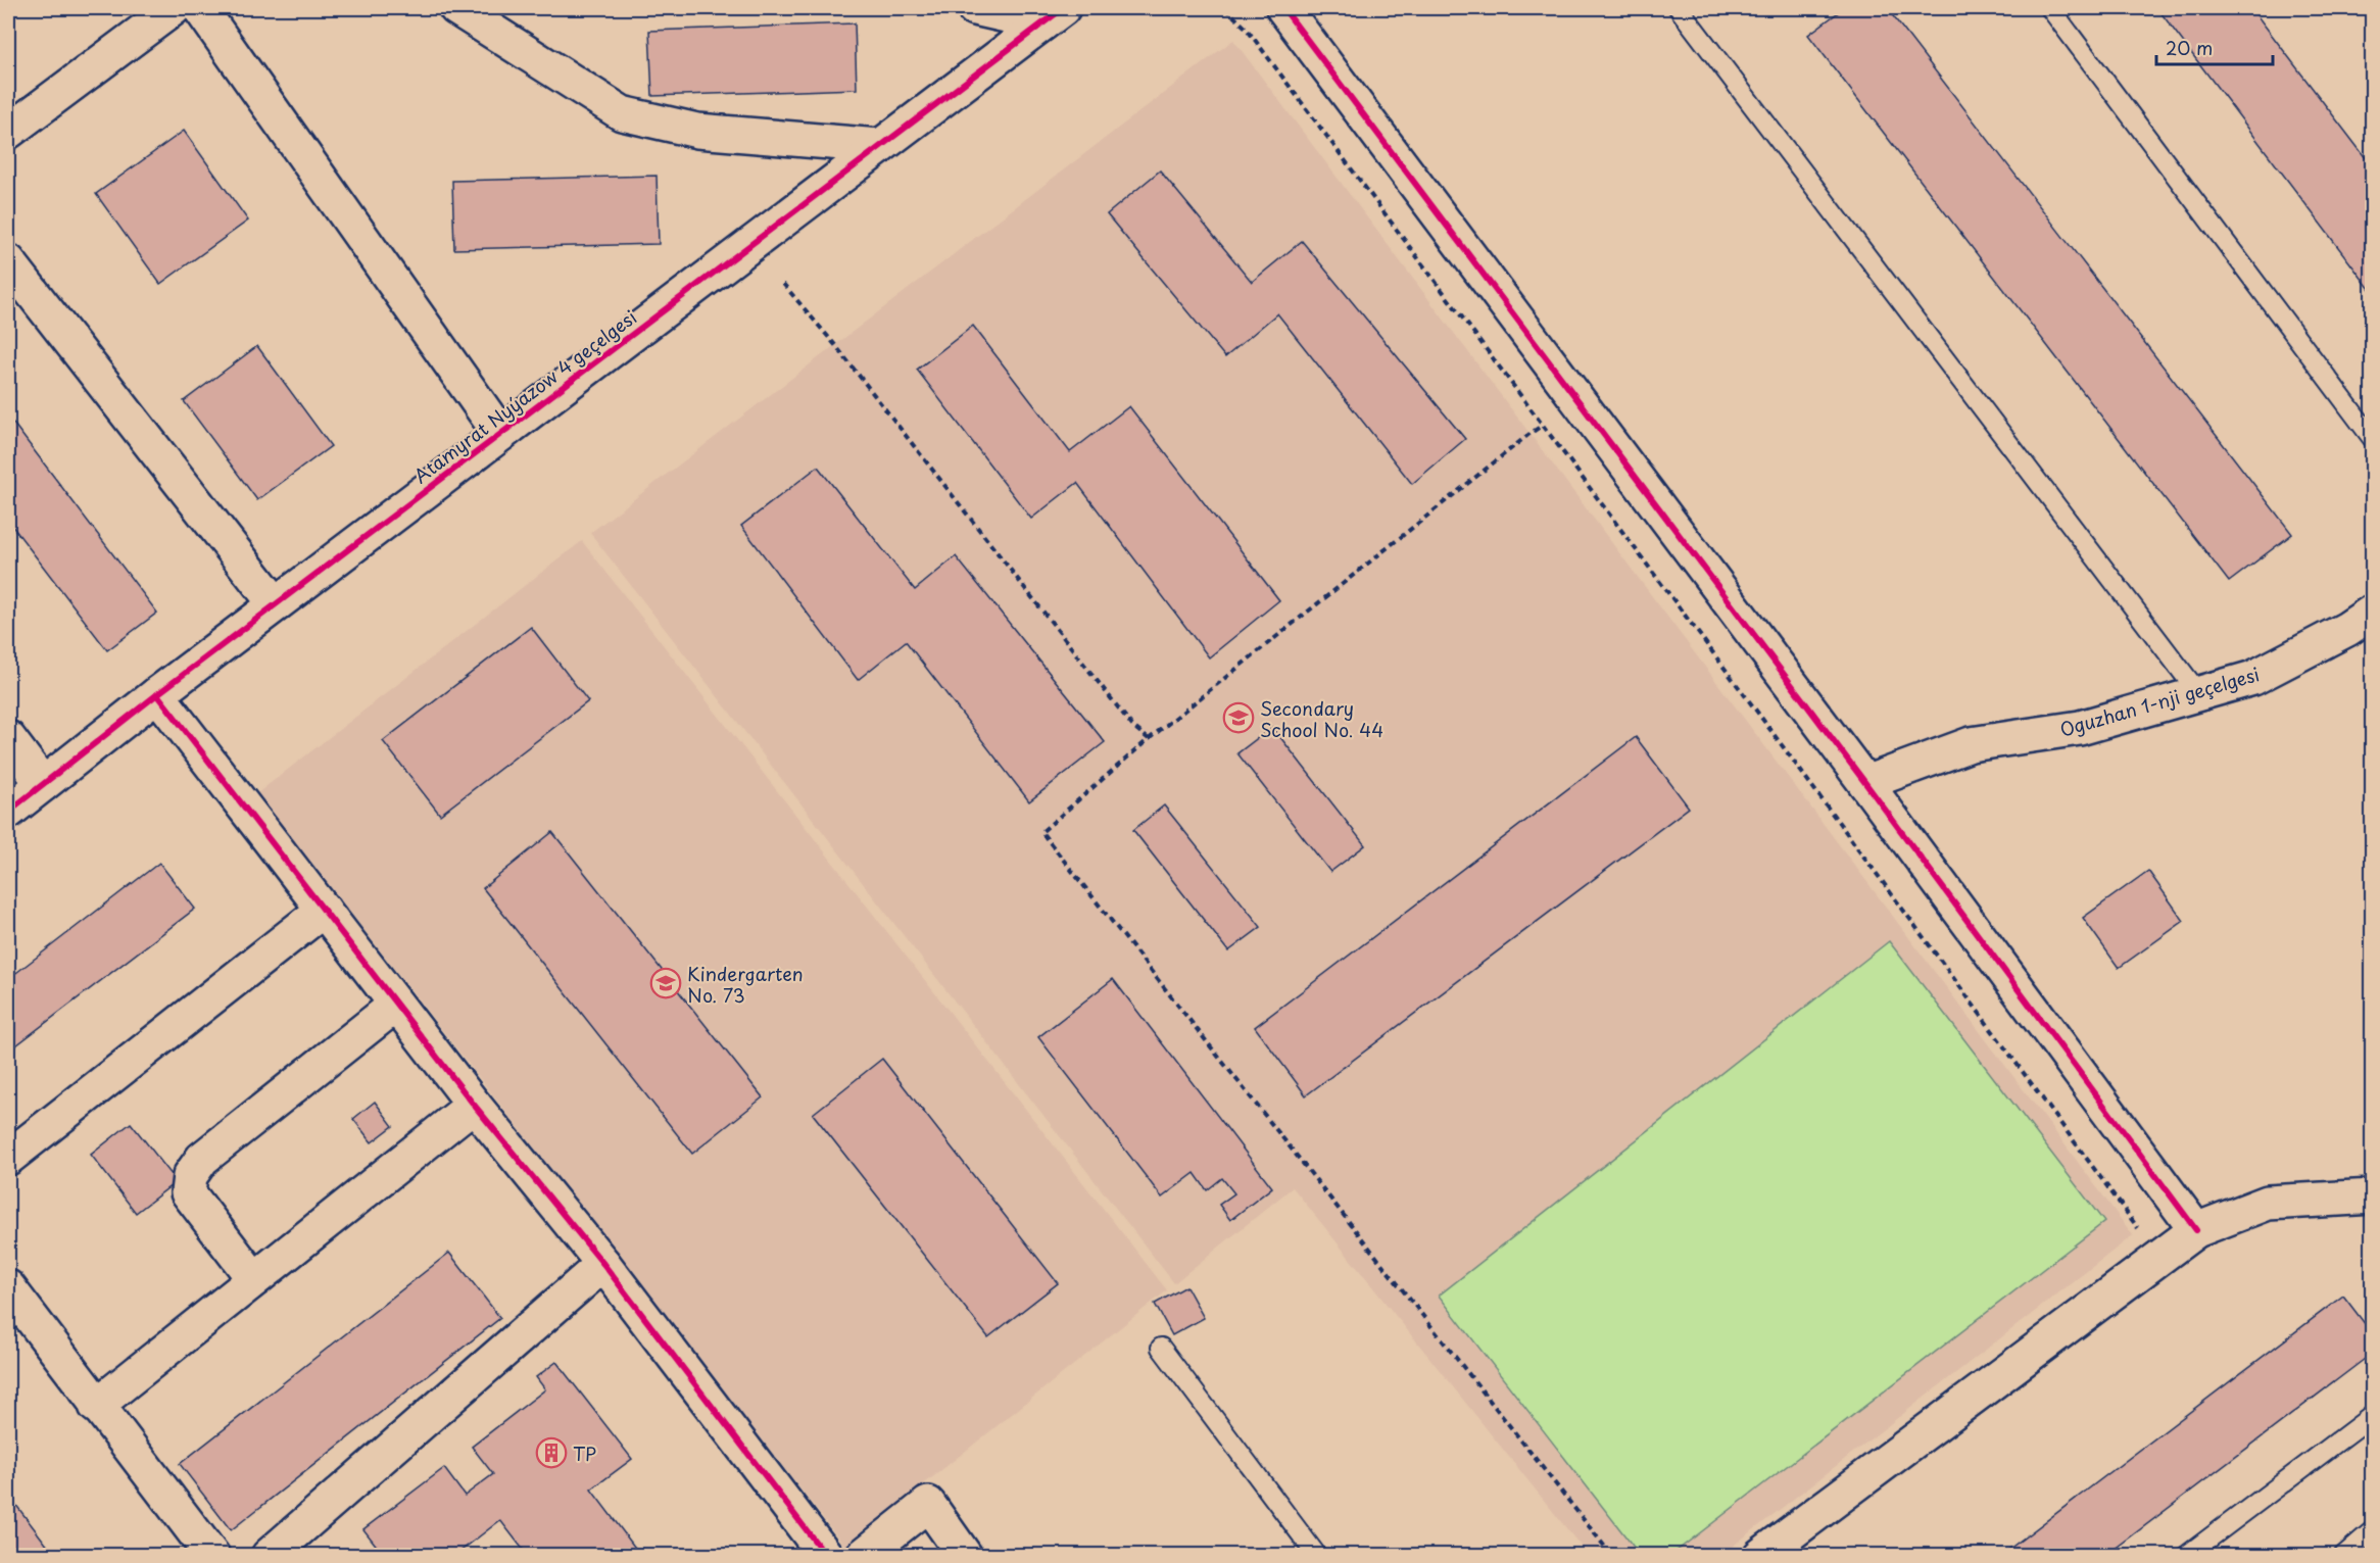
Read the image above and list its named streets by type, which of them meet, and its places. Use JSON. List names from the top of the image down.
{
  "streets": {
    "street": ["Atamyrat Nyýazow 4 geçelgesi", "Oguzhan 1-nji geçelgesi"]
  },
  "places": {
    "school or university": ["Secondary School No. 44", "Kindergarten No. 73"],
    "building": ["TP"]
  },
  "scale_bar": "20 m"
}
